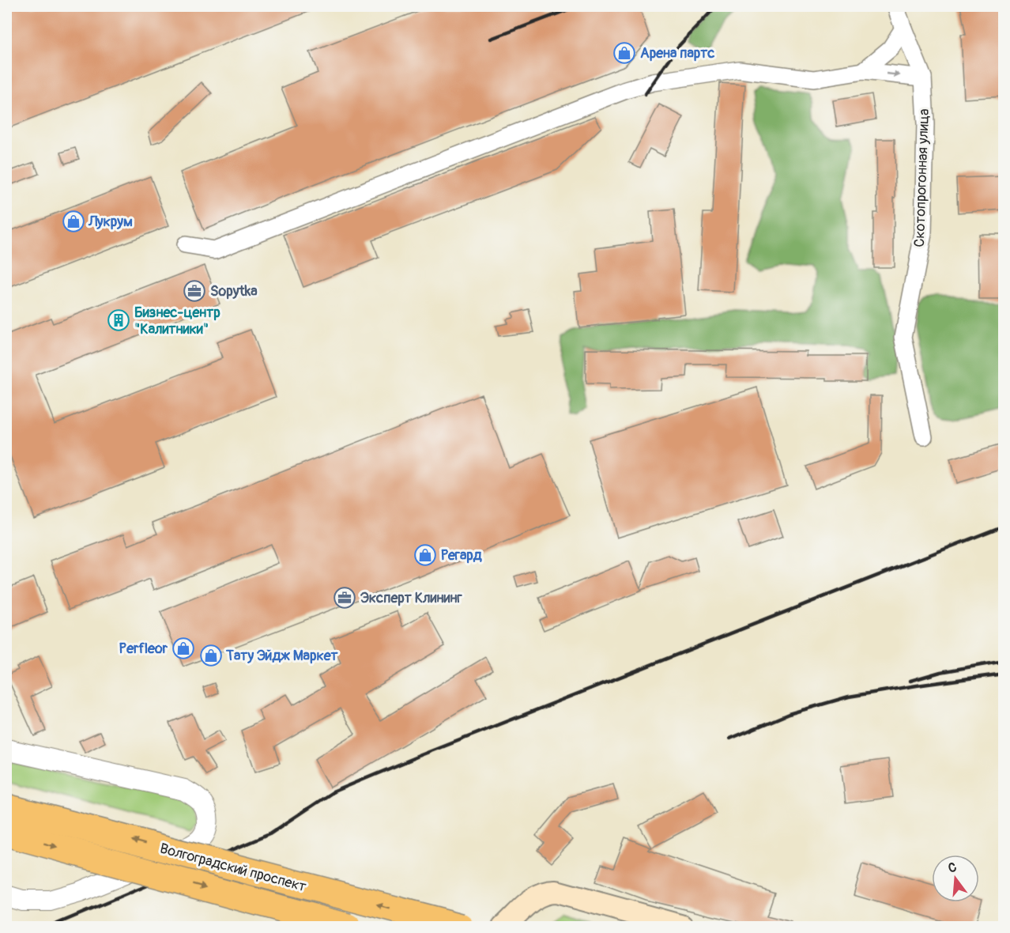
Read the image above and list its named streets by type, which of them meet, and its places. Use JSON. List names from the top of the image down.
{
  "streets": {
    "main road": ["Волгоградский проспект"],
    "street": ["Скотопрогонная улица"]
  },
  "places": {
    "shop": [
      "Арена партс",
      "Лукрум",
      "Регард",
      "Perfleor",
      "Тату Эйдж Маркет"
    ],
    "office": ["Sopytka", "Эксперт Клининг"],
    "building": ["Бизнес-центр \"Калитники\""]
  },
  "north": "top"
}
